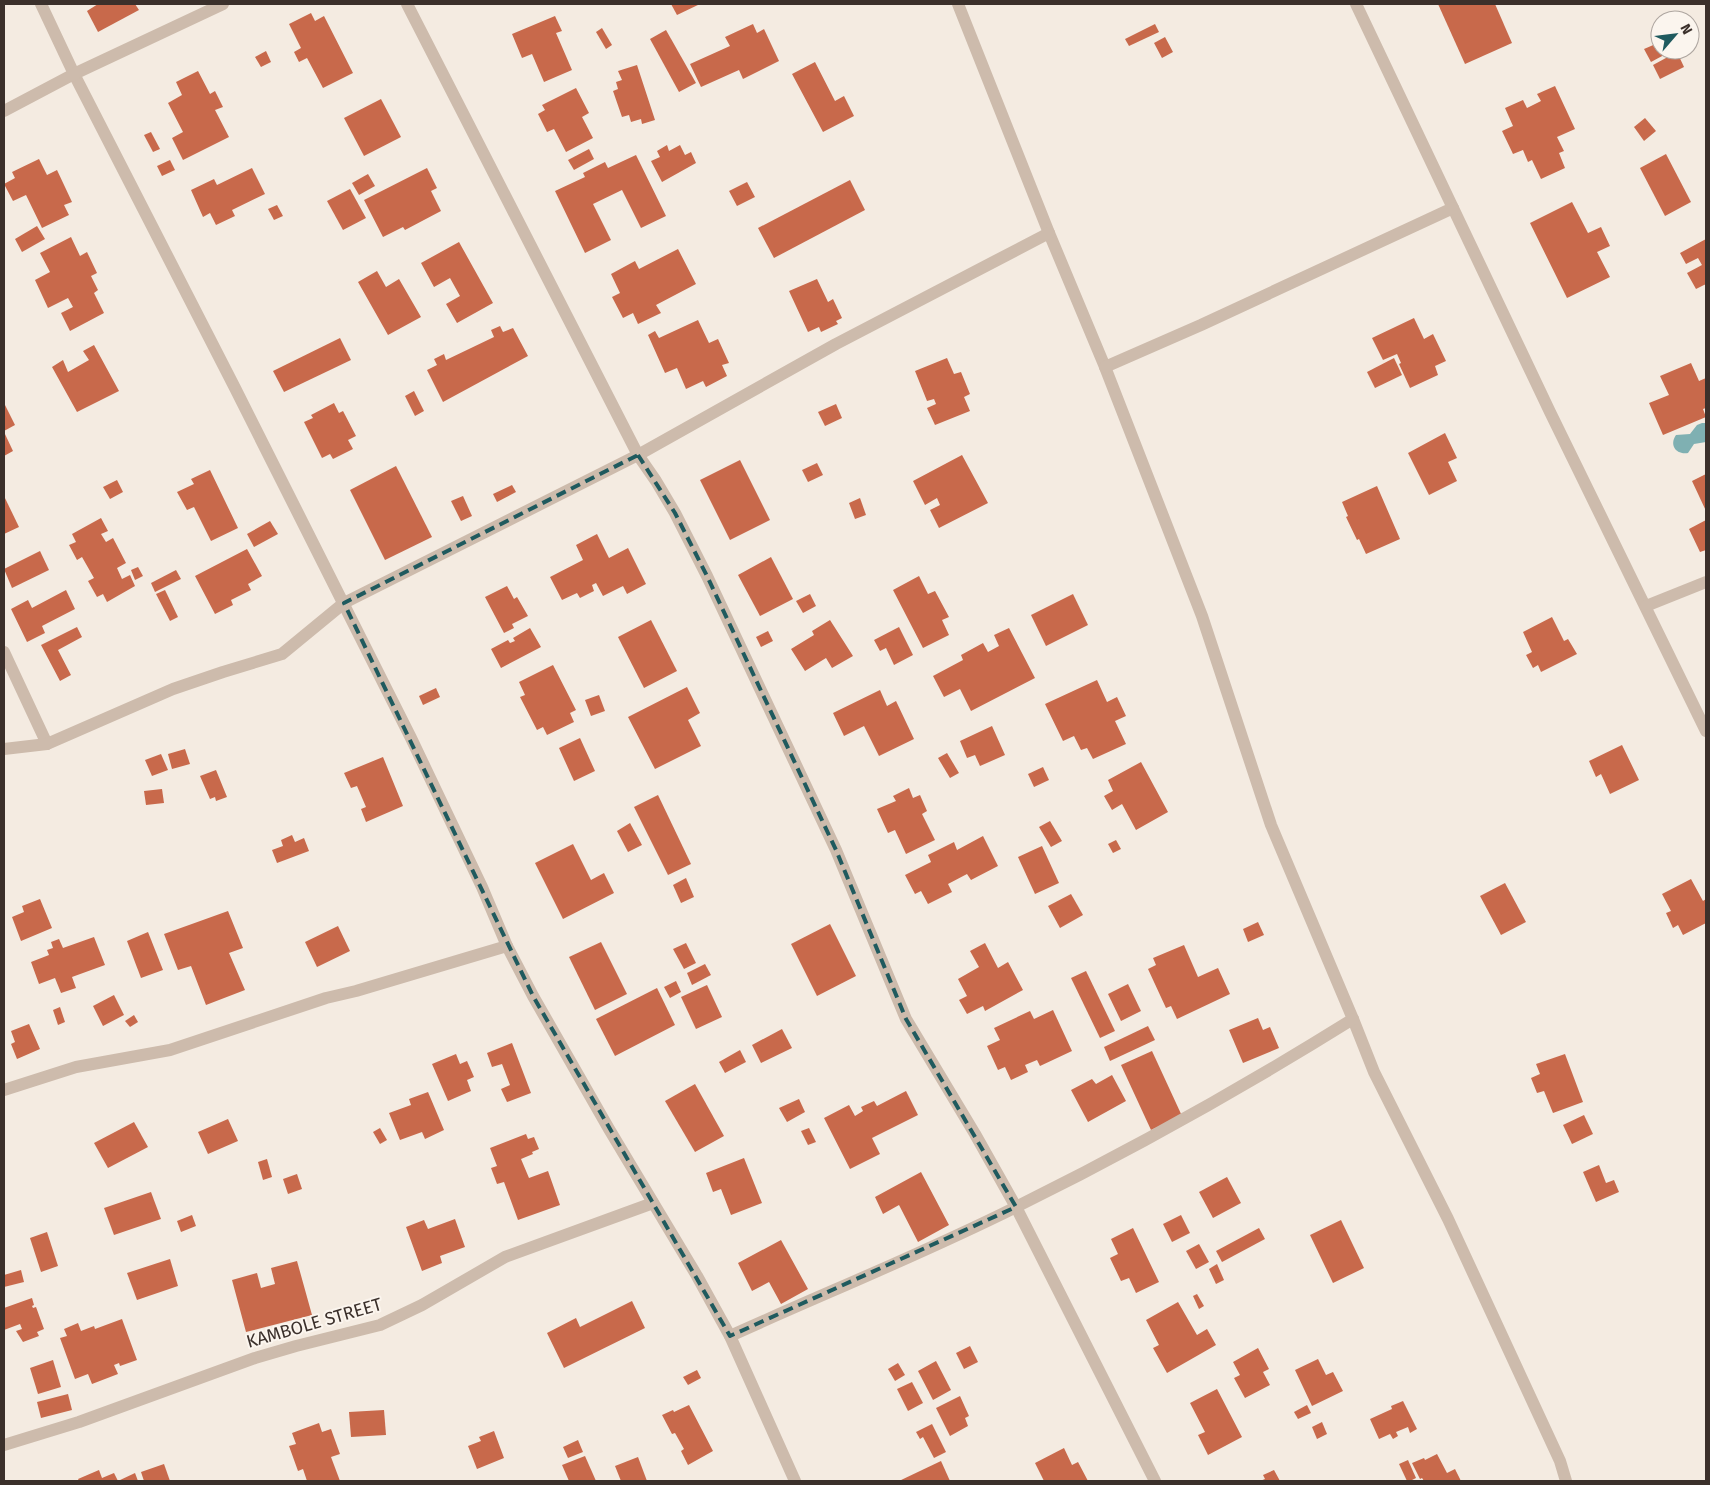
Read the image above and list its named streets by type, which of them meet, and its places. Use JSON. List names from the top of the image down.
{
  "streets": {
    "street": ["KAMBOLE STREET"]
  },
  "north": "top right"
}
